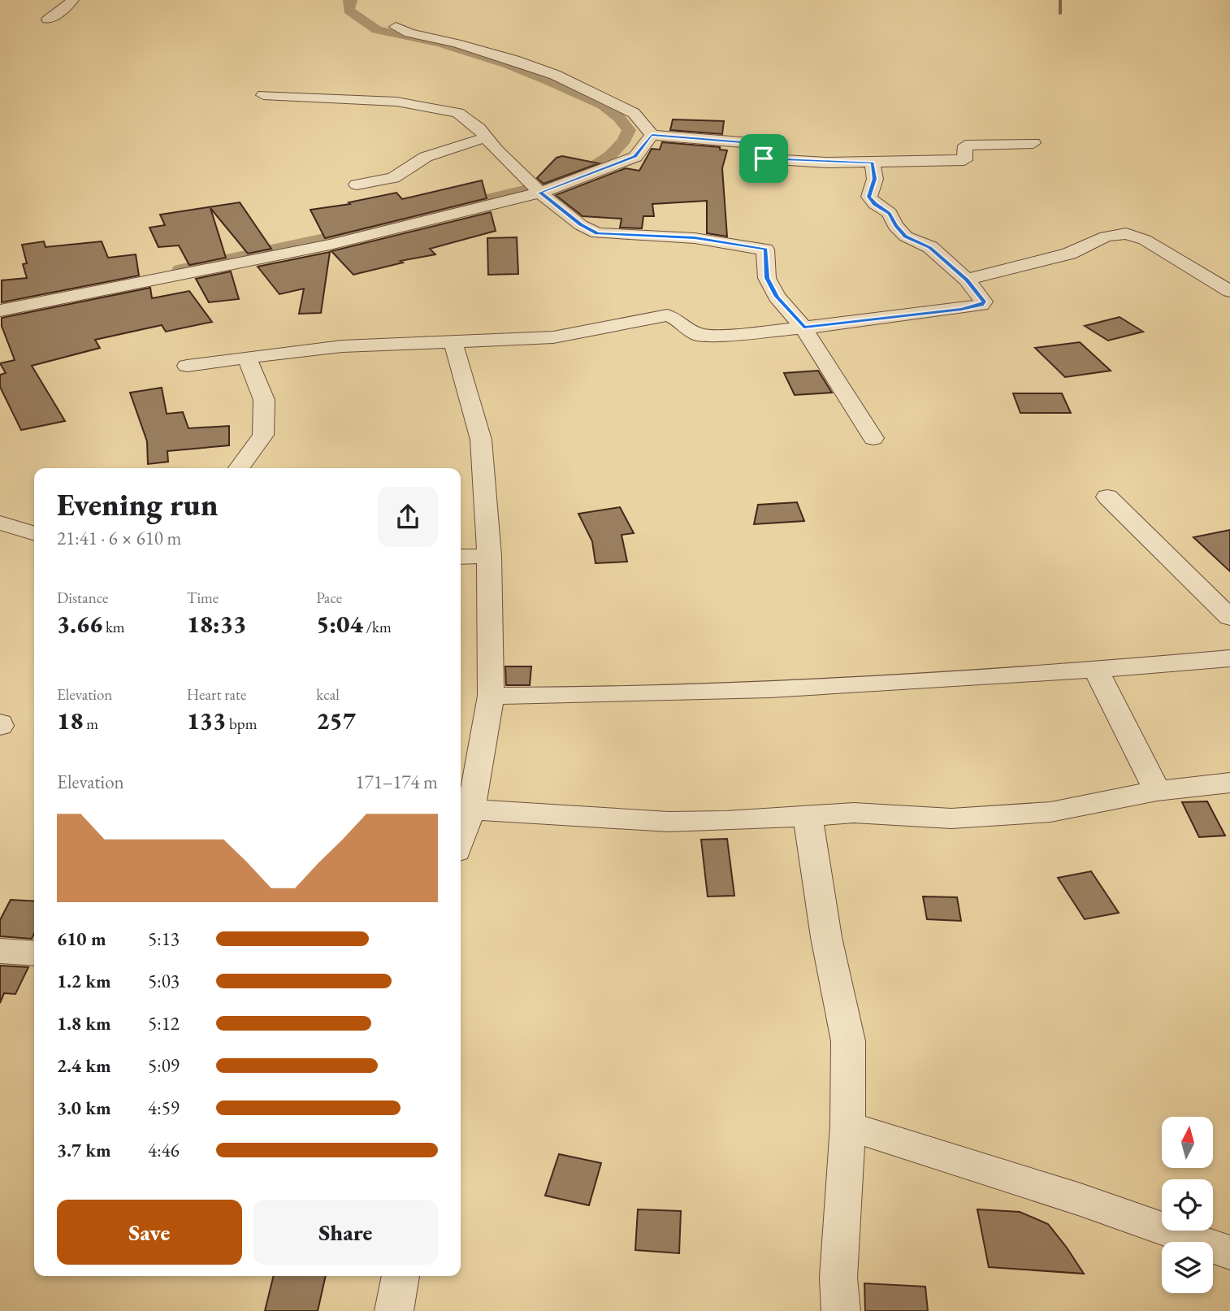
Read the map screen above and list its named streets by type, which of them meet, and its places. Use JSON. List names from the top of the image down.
{
  "north": "top",
  "page": {
    "heading": ["Evening run", "21:41 · 6 × 610 m"],
    "stats": [
      ["Distance", "3.66 km"],
      ["Time", "18:33"],
      ["Pace", "5:04 /km"],
      ["Elevation", "18 m"],
      ["Heart rate", "133 bpm"],
      ["kcal", "257"]
    ],
    "chart": ["Elevation", "171–174 m"],
    "list": [
      {
        "name": "610 m",
        "note": "5:13"
      },
      {
        "name": "1.2 km",
        "note": "5:03"
      },
      {
        "name": "1.8 km",
        "note": "5:12"
      },
      {
        "name": "2.4 km",
        "note": "5:09"
      },
      {
        "name": "3.0 km",
        "note": "4:59"
      },
      {
        "name": "3.7 km",
        "note": "4:46"
      }
    ],
    "buttons": ["Save", "Share"]
  }
}
